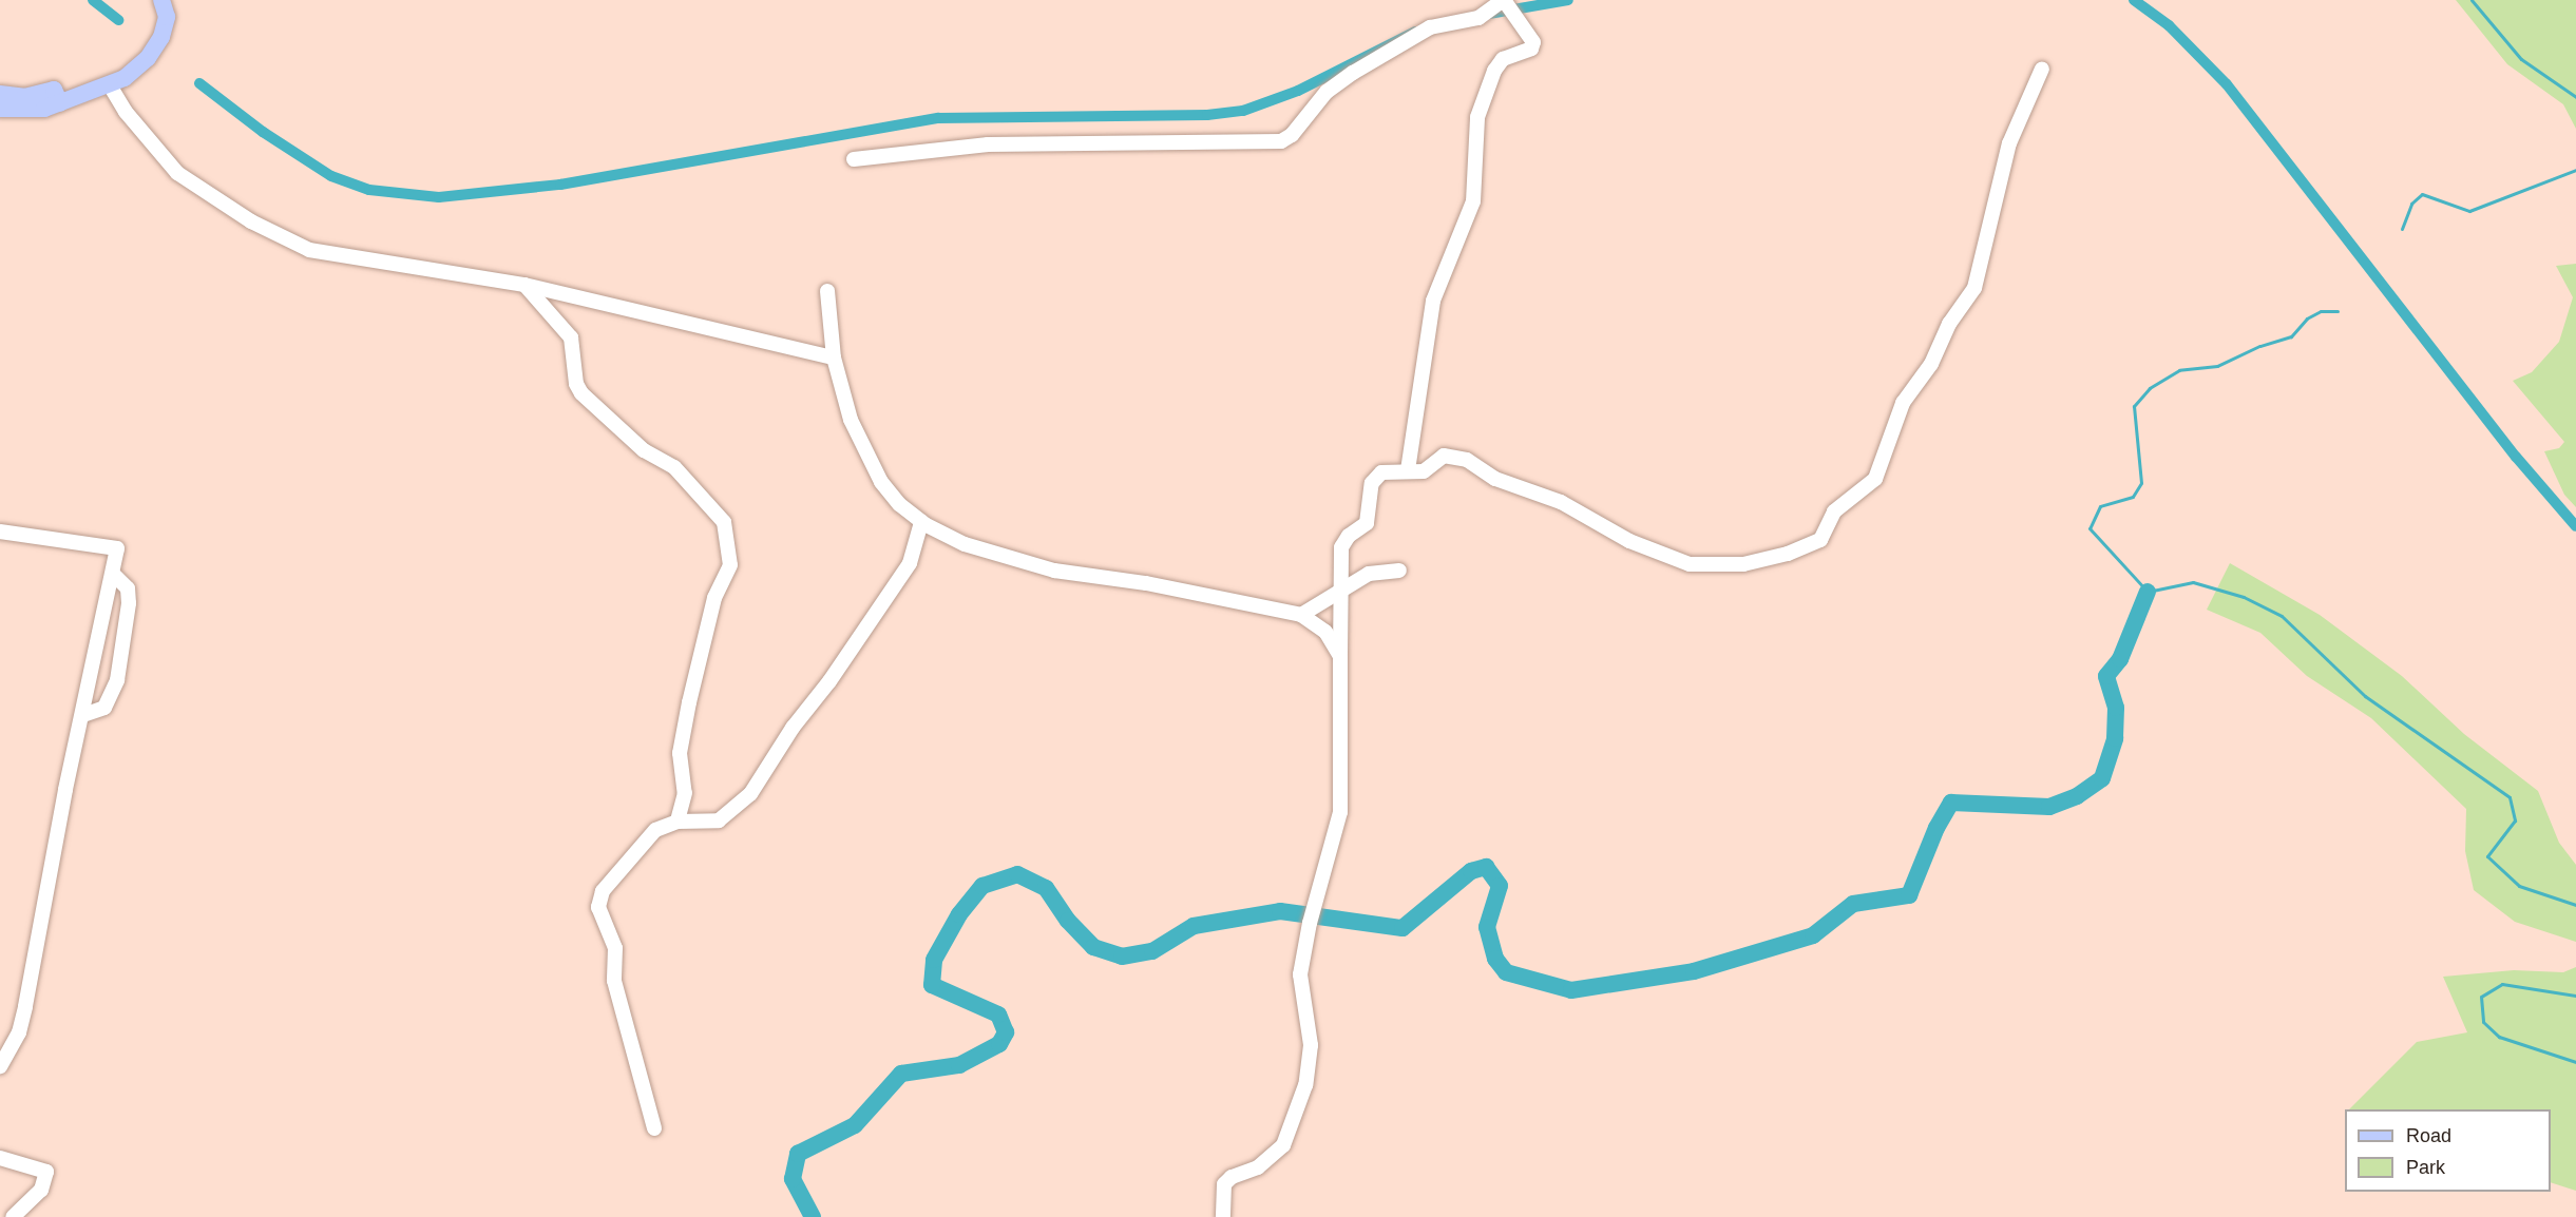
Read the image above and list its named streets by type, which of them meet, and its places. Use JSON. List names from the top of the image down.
{
  "legend": ["Road", "Park"]
}
